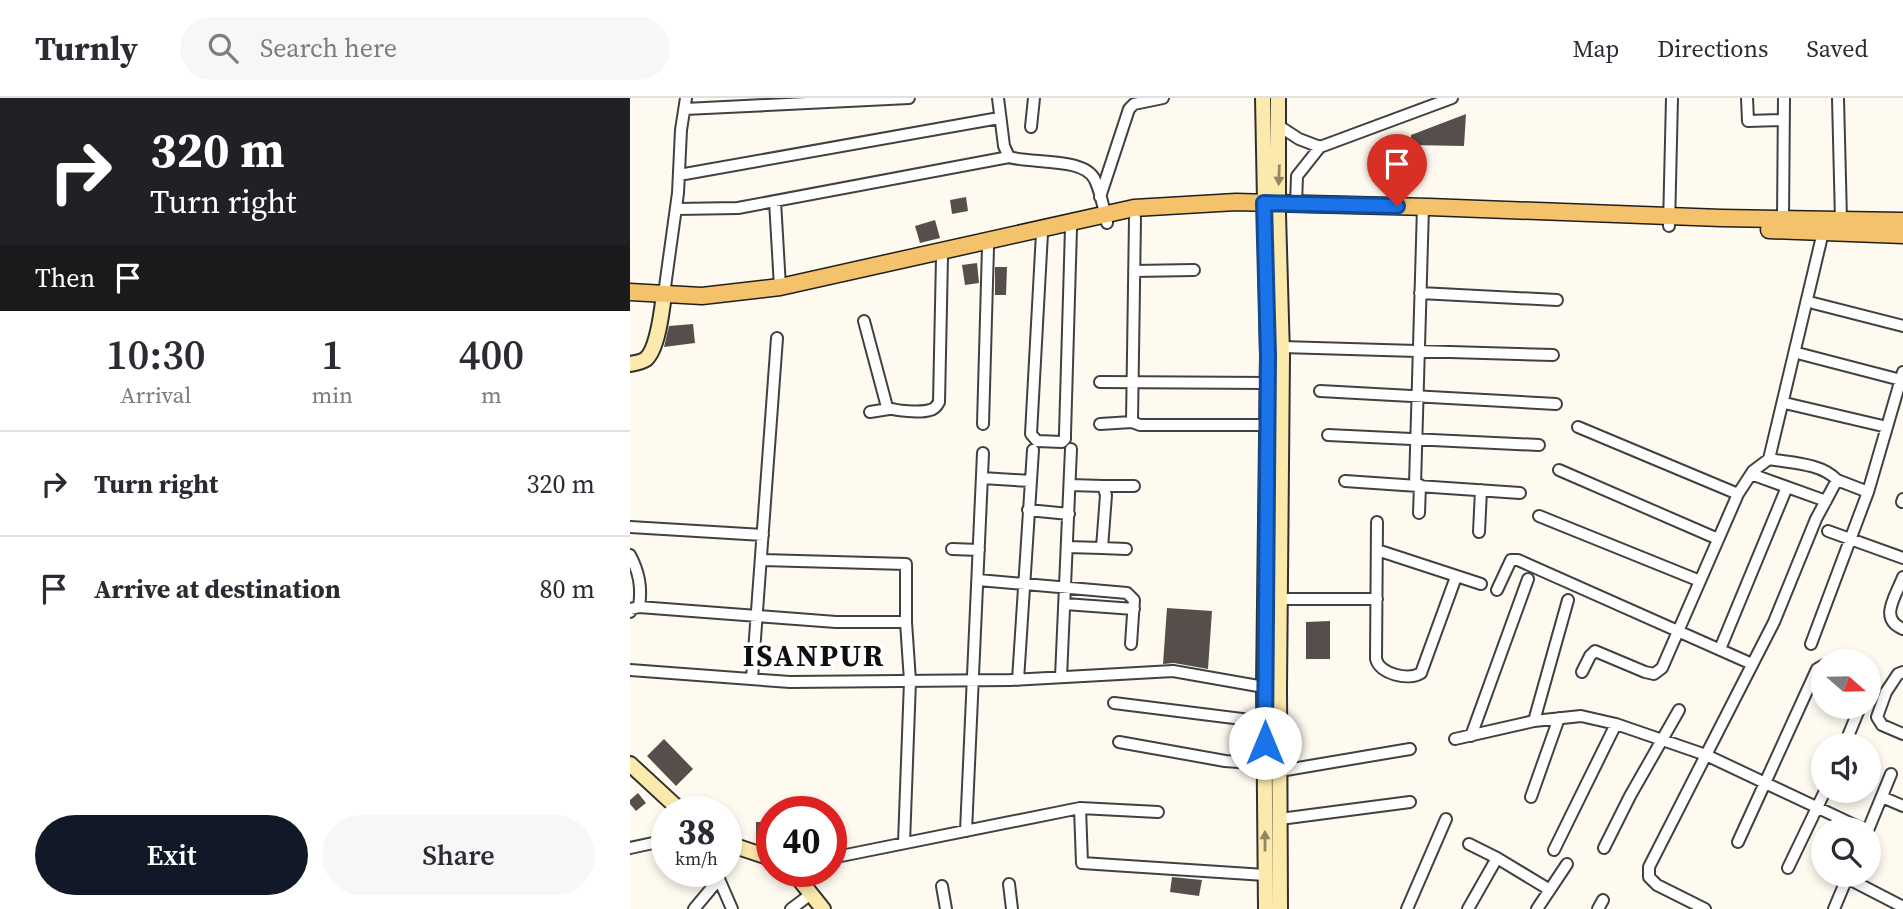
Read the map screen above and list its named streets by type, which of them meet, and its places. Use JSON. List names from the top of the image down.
{
  "districts": ["ISANPUR"],
  "north": "right",
  "page": {
    "header": "Turnly",
    "search": "Search here",
    "nav": ["Map", "Directions", "Saved"],
    "turn": ["320 m", "Turn right"],
    "then": "Then",
    "eta": [
      "10:30",
      "Arrival",
      "1",
      "min",
      "400",
      "m"
    ],
    "list": [
      {
        "name": "Turn right",
        "value": "320 m"
      },
      {
        "name": "Arrive at destination",
        "value": "80 m"
      }
    ],
    "speed": "38 km/h",
    "limit": "40",
    "buttons": ["Exit", "Share"]
  }
}
